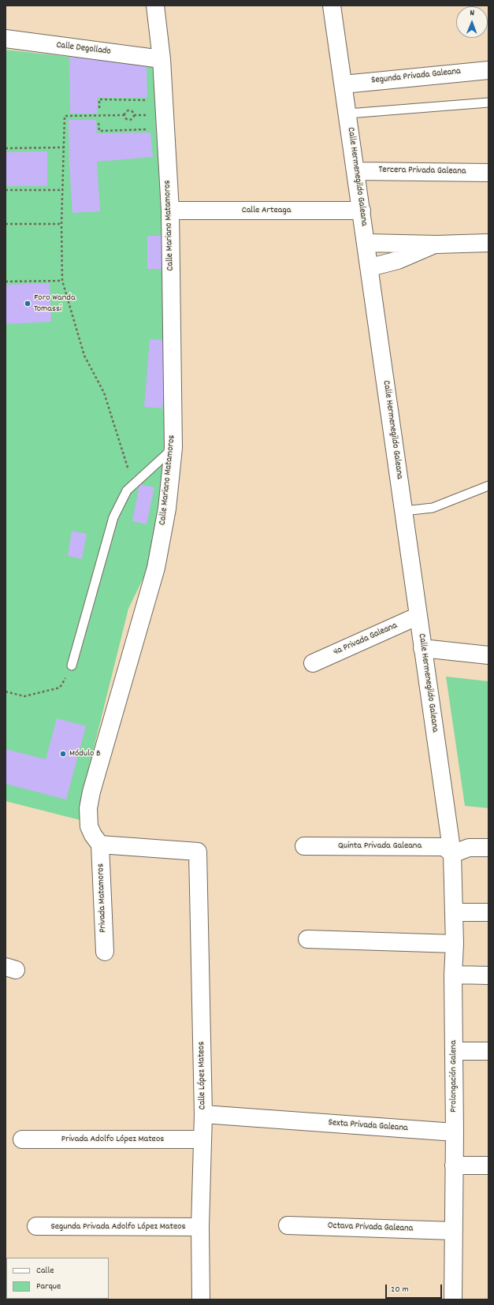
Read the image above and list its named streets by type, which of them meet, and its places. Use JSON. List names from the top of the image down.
{
  "streets": {
    "street": [
      "Calle Degollado",
      "Segunda Privada Galeana",
      "Tercera Privada Galeana",
      "Calle Hermenegildo Galeana",
      "Calle Arteaga",
      "Calle Mariano Matamoros",
      "4a Privada Galeana",
      "Quinta Privada Galeana",
      "Privada Matamoros",
      "Calle López Mateos",
      "Prolongación Galena",
      "Sexta Privada Galeana",
      "Privada Adolfo López Mateos",
      "Segunda Privada Adolfo López Mateos",
      "Octava Privada Galeana"
    ]
  },
  "crossings": [
    ["Calle Degollado", "Calle Mariano Matamoros"],
    ["Segunda Privada Galeana", "Calle Hermenegildo Galeana"],
    ["Tercera Privada Galeana", "Calle Hermenegildo Galeana"],
    ["Calle Hermenegildo Galeana", "Calle Arteaga"],
    ["Calle Hermenegildo Galeana", "4a Privada Galeana"],
    ["Calle Hermenegildo Galeana", "Quinta Privada Galeana"],
    ["Calle Hermenegildo Galeana", "Prolongación Galena"],
    ["Calle Arteaga", "Calle Mariano Matamoros"],
    ["Calle Mariano Matamoros", "Privada Matamoros"],
    ["Calle Mariano Matamoros", "Calle López Mateos"],
    ["Quinta Privada Galeana", "Prolongación Galena"],
    ["Privada Matamoros", "Calle López Mateos"],
    ["Calle López Mateos", "Sexta Privada Galeana"],
    ["Calle López Mateos", "Privada Adolfo López Mateos"],
    ["Calle López Mateos", "Segunda Privada Adolfo López Mateos"],
    ["Prolongación Galena", "Sexta Privada Galeana"],
    ["Prolongación Galena", "Octava Privada Galeana"]
  ],
  "places": ["Foro Wanda Tomassi", "Módulo B"],
  "legend": ["Calle", "Parque"],
  "scale_bar": "20 m",
  "north": "top"
}
